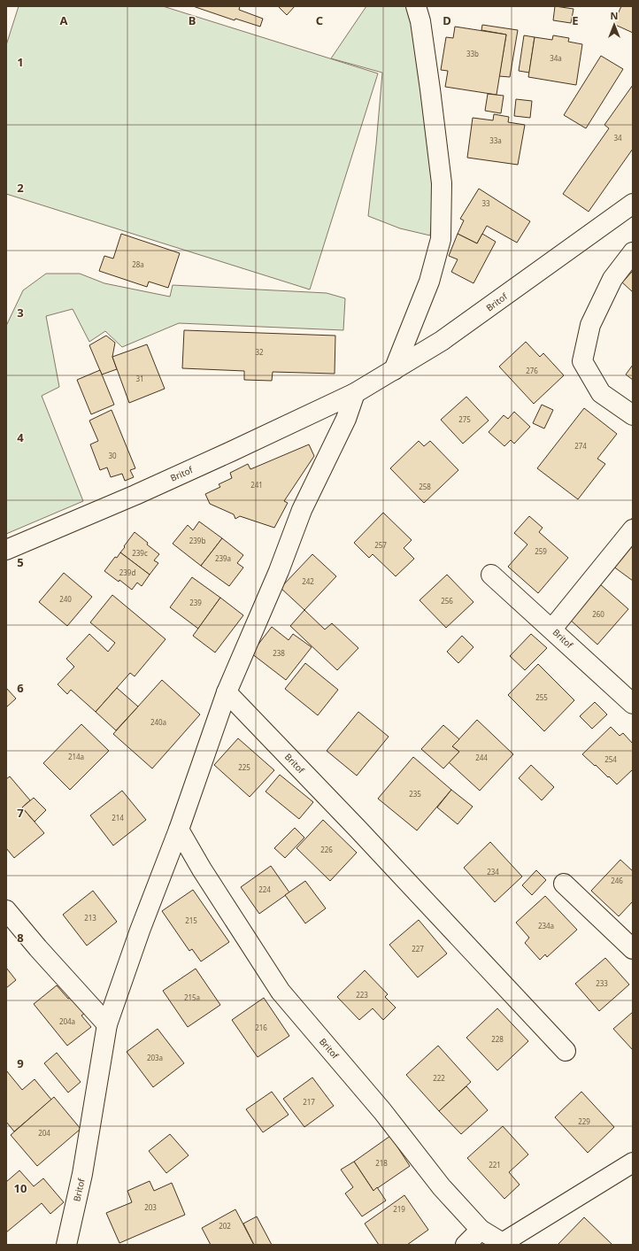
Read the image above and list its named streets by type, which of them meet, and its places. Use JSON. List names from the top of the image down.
{
  "streets": {
    "street": ["Britof"]
  },
  "house_numbers": [
    "33b",
    "34a",
    "34",
    "33a",
    "33",
    "28a",
    "32",
    "276",
    "31",
    "275",
    "274",
    "30",
    "241",
    "258",
    "239b",
    "257",
    "259",
    "239c",
    "239a",
    "239d",
    "242",
    "240",
    "256",
    "239",
    "260",
    "238",
    "255",
    "240a",
    "214a",
    "244",
    "254",
    "225",
    "235",
    "214",
    "226",
    "234",
    "246",
    "224",
    "213",
    "215",
    "234a",
    "227",
    "233",
    "223",
    "215a",
    "204a",
    "216",
    "228",
    "203a",
    "222",
    "217",
    "229",
    "204",
    "218",
    "221",
    "203",
    "219",
    "202"
  ],
  "north": "top",
  "grid": {
    "columns": [
      "A",
      "B",
      "C",
      "D",
      "E"
    ],
    "rows": [
      "1",
      "2",
      "3",
      "4",
      "5",
      "6",
      "7",
      "8",
      "9",
      "10"
    ]
  }
}
